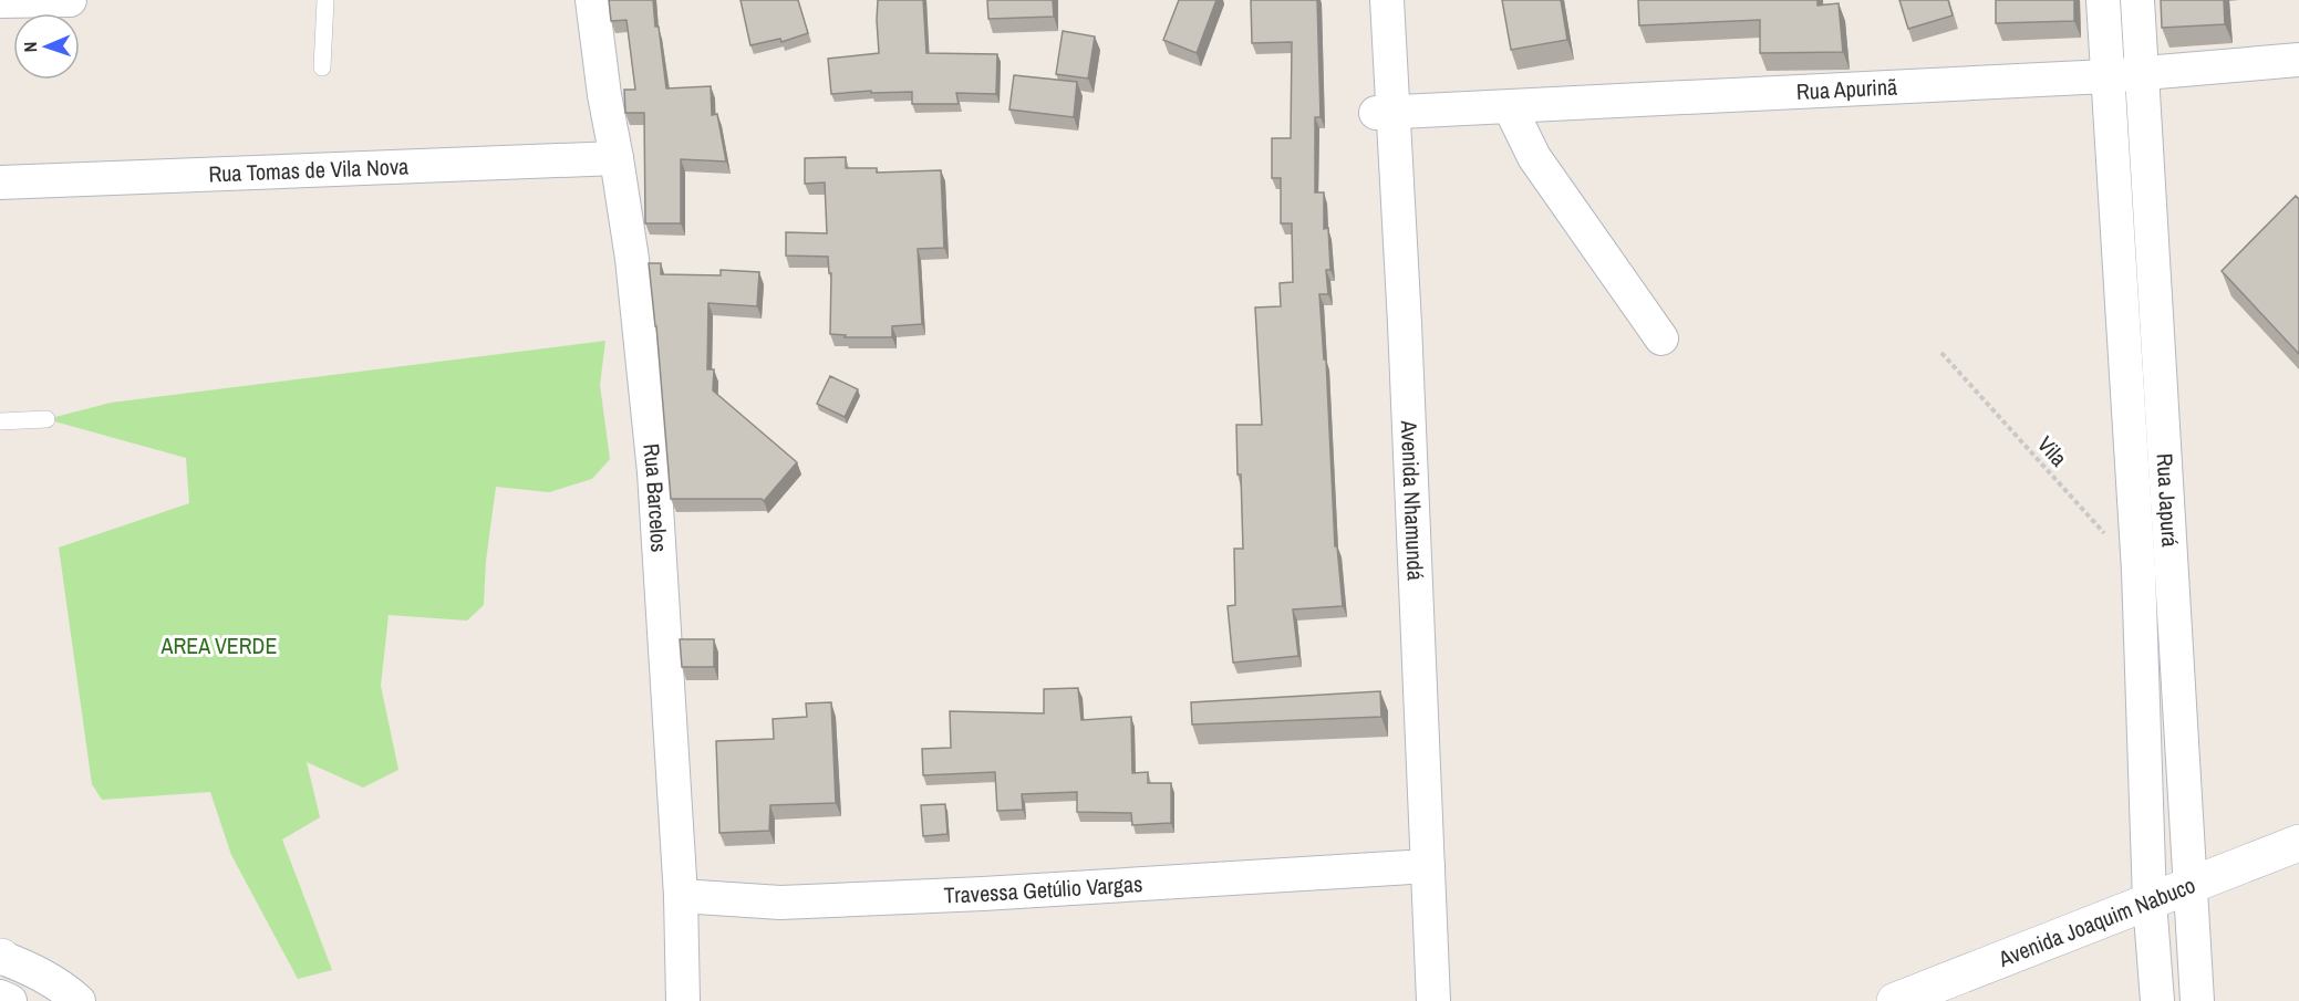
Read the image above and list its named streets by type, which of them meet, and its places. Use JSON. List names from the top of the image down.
{
  "streets": {
    "main road": ["Avenida Joaquim Nabuco"],
    "street": [
      "Rua Apurinã",
      "Rua Tomas de Vila Nova",
      "Rua Barcelos",
      "Avenida Nhamundá",
      "Rua Japurá",
      "Travessa Getúlio Vargas"
    ],
    "path": ["Vila"]
  },
  "crossings": [
    ["Rua Apurinã", "Avenida Nhamundá"],
    ["Rua Apurinã", "Rua Japurá"],
    ["Rua Tomas de Vila Nova", "Rua Barcelos"],
    ["Vila", "Rua Japurá"],
    ["Rua Barcelos", "Travessa Getúlio Vargas"],
    ["Avenida Nhamundá", "Travessa Getúlio Vargas"],
    ["Rua Japurá", "Avenida Joaquim Nabuco"]
  ],
  "parks": ["AREA VERDE"],
  "north": "left"
}
